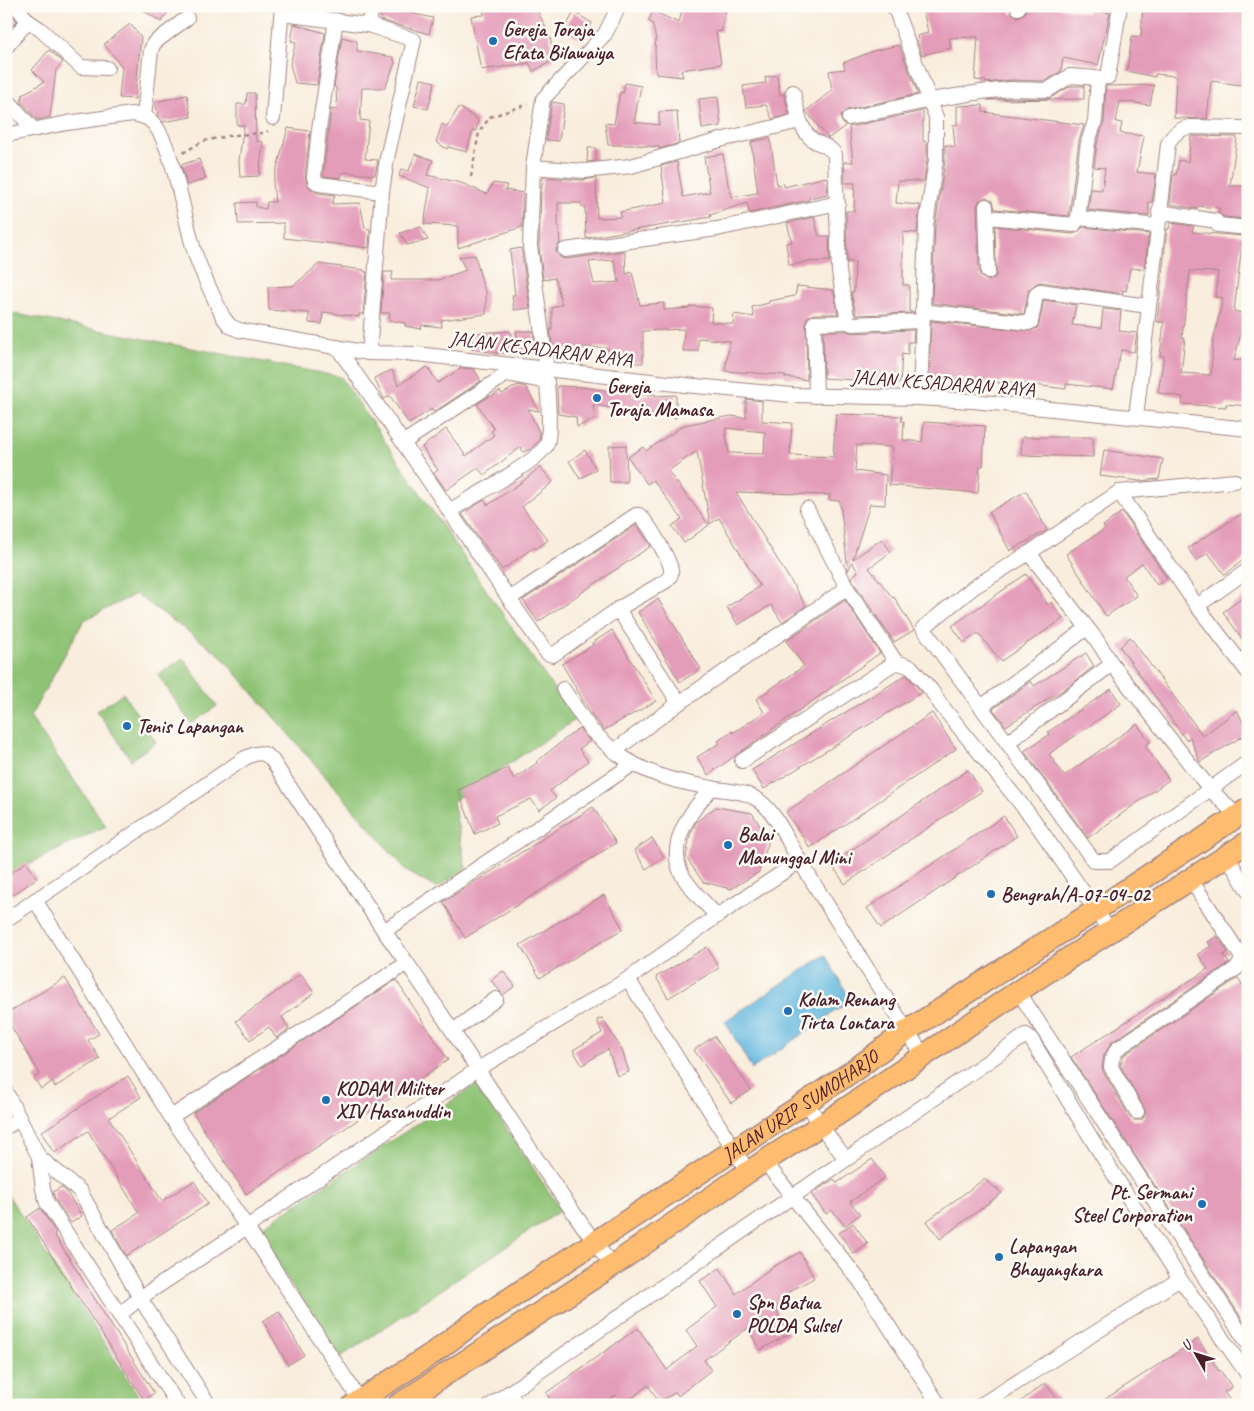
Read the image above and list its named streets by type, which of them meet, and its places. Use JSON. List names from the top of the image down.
{
  "streets": {
    "highway": ["JALAN URIP SUMOHARJO"],
    "street": ["JALAN KESADARAN RAYA"]
  },
  "places": [
    "Gereja Toraja Efata Bilawaiya",
    "Gereja Toraja Mamasa",
    "Tenis Lapangan",
    "Balai Manunggal Mini",
    "Bengrah/A-07-04-02",
    "Kolam Renang Tirta Lontara",
    "KODAM Militer XIV Hasanuddin",
    "Pt. Sermani Steel Corporation",
    "Lapangan Bhayangkara",
    "Spn Batua POLDA Sulsel"
  ],
  "north": "top left"
}
